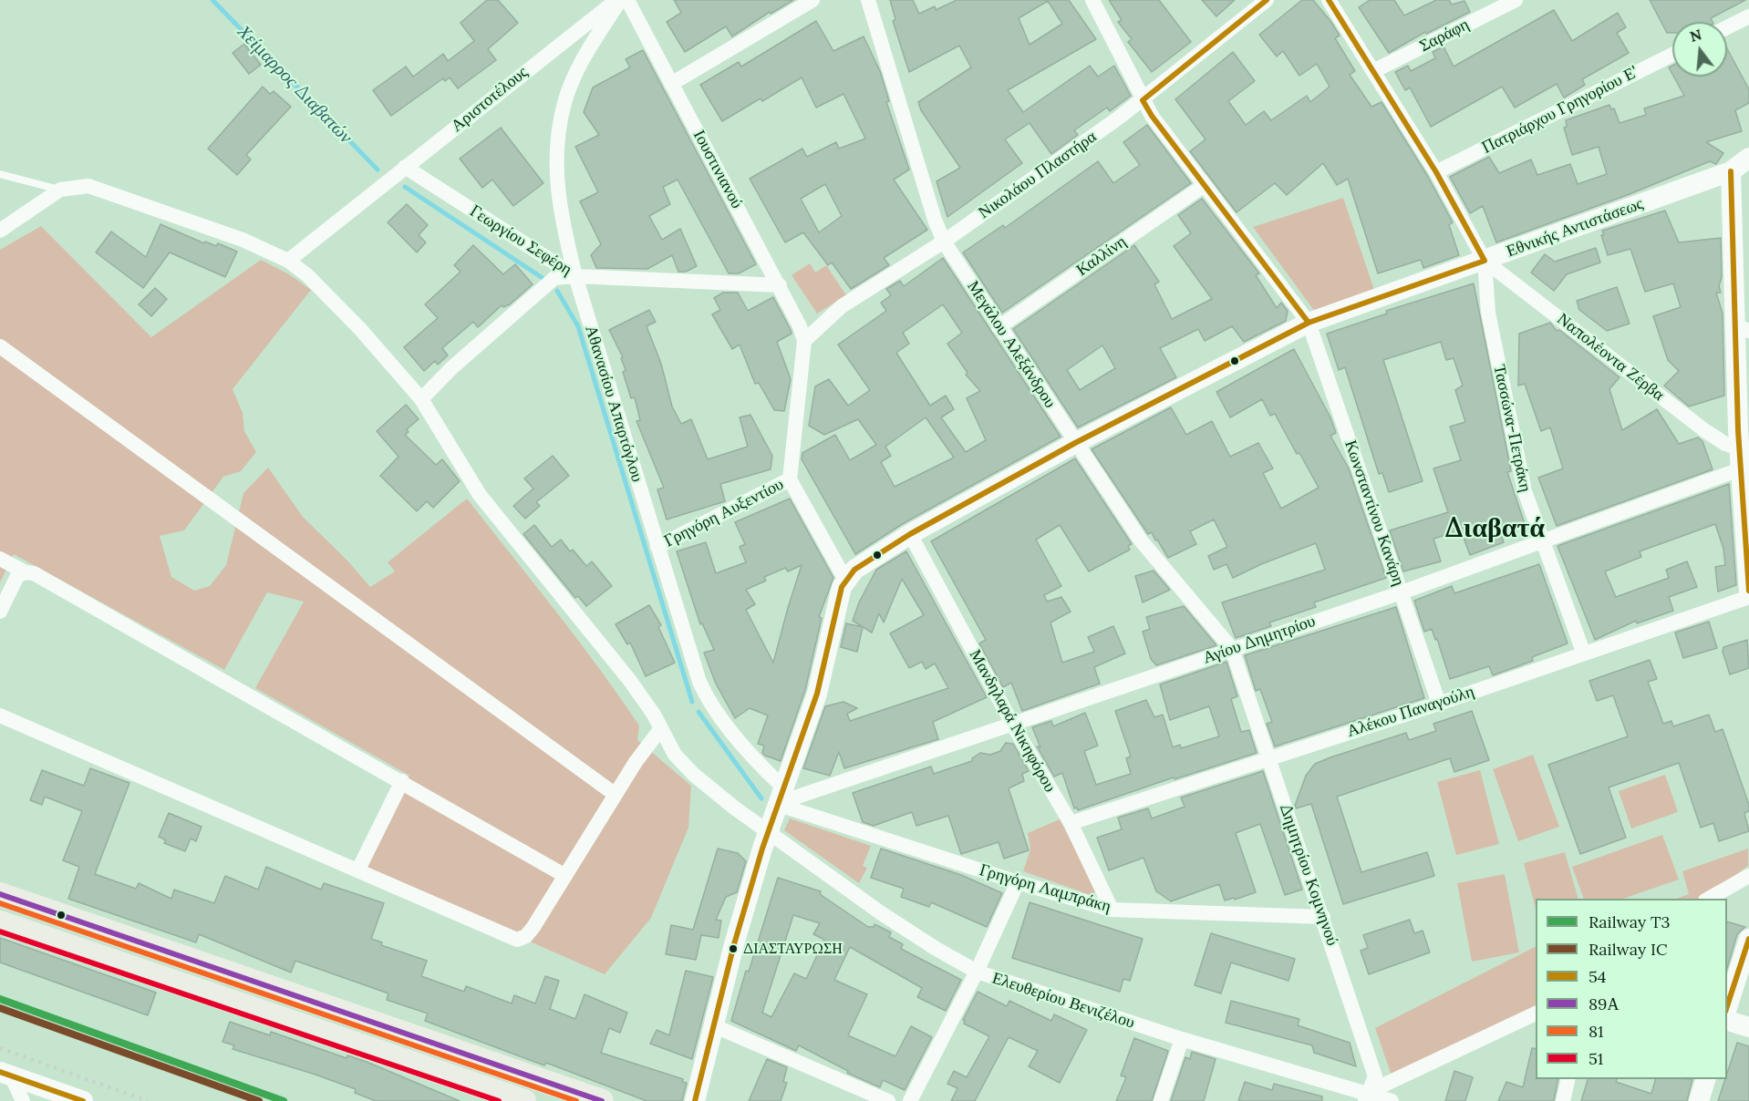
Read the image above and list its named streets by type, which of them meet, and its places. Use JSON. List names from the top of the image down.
{
  "streets": {
    "main road": ["Εθνικής Αντιστάσεως"],
    "street": [
      "Σαράφη",
      "Αριστοτέλους",
      "Πατριάρχου Γρηγορίου Ε'",
      "Ιουστινιανού",
      "Νικολάου Πλαστήρα",
      "Γεωργίου Σεφέρη",
      "Καλλίνη",
      "Μεγάλου Αλεξάνδρου",
      "Ναπολέοντα Ζέρβα",
      "Αθανασίου Απαρτόγλου",
      "Τασσώνα-Πετράκη",
      "Γρηγόρη Αυξεντίου",
      "Κωνσταντίνου Κανάρη",
      "Αγίου Δημητρίου",
      "Αλέκου Παναγούλη",
      "Μανδηλαρά Νικηφόρου",
      "Δημητρίου Κομνηνού",
      "Γρηγόρη Λαμπράκη",
      "Ελευθερίου Βενιζέλου"
    ]
  },
  "crossings": [
    ["Αριστοτέλους", "Γεωργίου Σεφέρη"],
    ["Αριστοτέλους", "Αθανασίου Απαρτόγλου"],
    ["Αριστοτέλους", "Ελευθερίου Βενιζέλου"],
    ["Ιουστινιανού", "Νικολάου Πλαστήρα"],
    ["Ιουστινιανού", "Γεωργίου Σεφέρη"],
    ["Νικολάου Πλαστήρα", "Μεγάλου Αλεξάνδρου"],
    ["Νικολάου Πλαστήρα", "Κωνσταντίνου Κανάρη"],
    ["Εθνικής Αντιστάσεως", "Μεγάλου Αλεξάνδρου"],
    ["Εθνικής Αντιστάσεως", "Ναπολέοντα Ζέρβα"],
    ["Εθνικής Αντιστάσεως", "Τασσώνα-Πετράκη"],
    ["Εθνικής Αντιστάσεως", "Κωνσταντίνου Κανάρη"],
    ["Εθνικής Αντιστάσεως", "Μανδηλαρά Νικηφόρου"],
    ["Γεωργίου Σεφέρη", "Αθανασίου Απαρτόγλου"],
    ["Καλλίνη", "Μεγάλου Αλεξάνδρου"],
    ["Καλλίνη", "Κωνσταντίνου Κανάρη"],
    ["Μεγάλου Αλεξάνδρου", "Αγίου Δημητρίου"],
    ["Μεγάλου Αλεξάνδρου", "Δημητρίου Κομνηνού"],
    ["Ναπολέοντα Ζέρβα", "Τασσώνα-Πετράκη"],
    ["Αθανασίου Απαρτόγλου", "Γρηγόρη Αυξεντίου"],
    ["Αθανασίου Απαρτόγλου", "Αγίου Δημητρίου"],
    ["Αθανασίου Απαρτόγλου", "Γρηγόρη Λαμπράκη"],
    ["Τασσώνα-Πετράκη", "Αγίου Δημητρίου"],
    ["Τασσώνα-Πετράκη", "Αλέκου Παναγούλη"],
    ["Κωνσταντίνου Κανάρη", "Αγίου Δημητρίου"],
    ["Κωνσταντίνου Κανάρη", "Αλέκου Παναγούλη"],
    ["Αγίου Δημητρίου", "Μανδηλαρά Νικηφόρου"],
    ["Αγίου Δημητρίου", "Δημητρίου Κομνηνού"],
    ["Αγίου Δημητρίου", "Γρηγόρη Λαμπράκη"],
    ["Αλέκου Παναγούλη", "Μανδηλαρά Νικηφόρου"],
    ["Αλέκου Παναγούλη", "Δημητρίου Κομνηνού"],
    ["Μανδηλαρά Νικηφόρου", "Γρηγόρη Λαμπράκη"],
    ["Δημητρίου Κομνηνού", "Γρηγόρη Λαμπράκη"],
    ["Δημητρίου Κομνηνού", "Ελευθερίου Βενιζέλου"]
  ],
  "districts": ["Διαβατά"],
  "water": ["Χείμαρρος Διαβατών"],
  "places": ["ΔΙΑΣΤΑΥΡΩΣΗ"],
  "lines": [
    "transit line 54",
    "transit line 89Α",
    "transit line 81",
    "transit line 51",
    "rail line T3",
    "rail line IC"
  ],
  "legend": [
    "Railway T3",
    "Railway IC",
    "54",
    "89Α",
    "81",
    "51"
  ],
  "north": "top"
}
